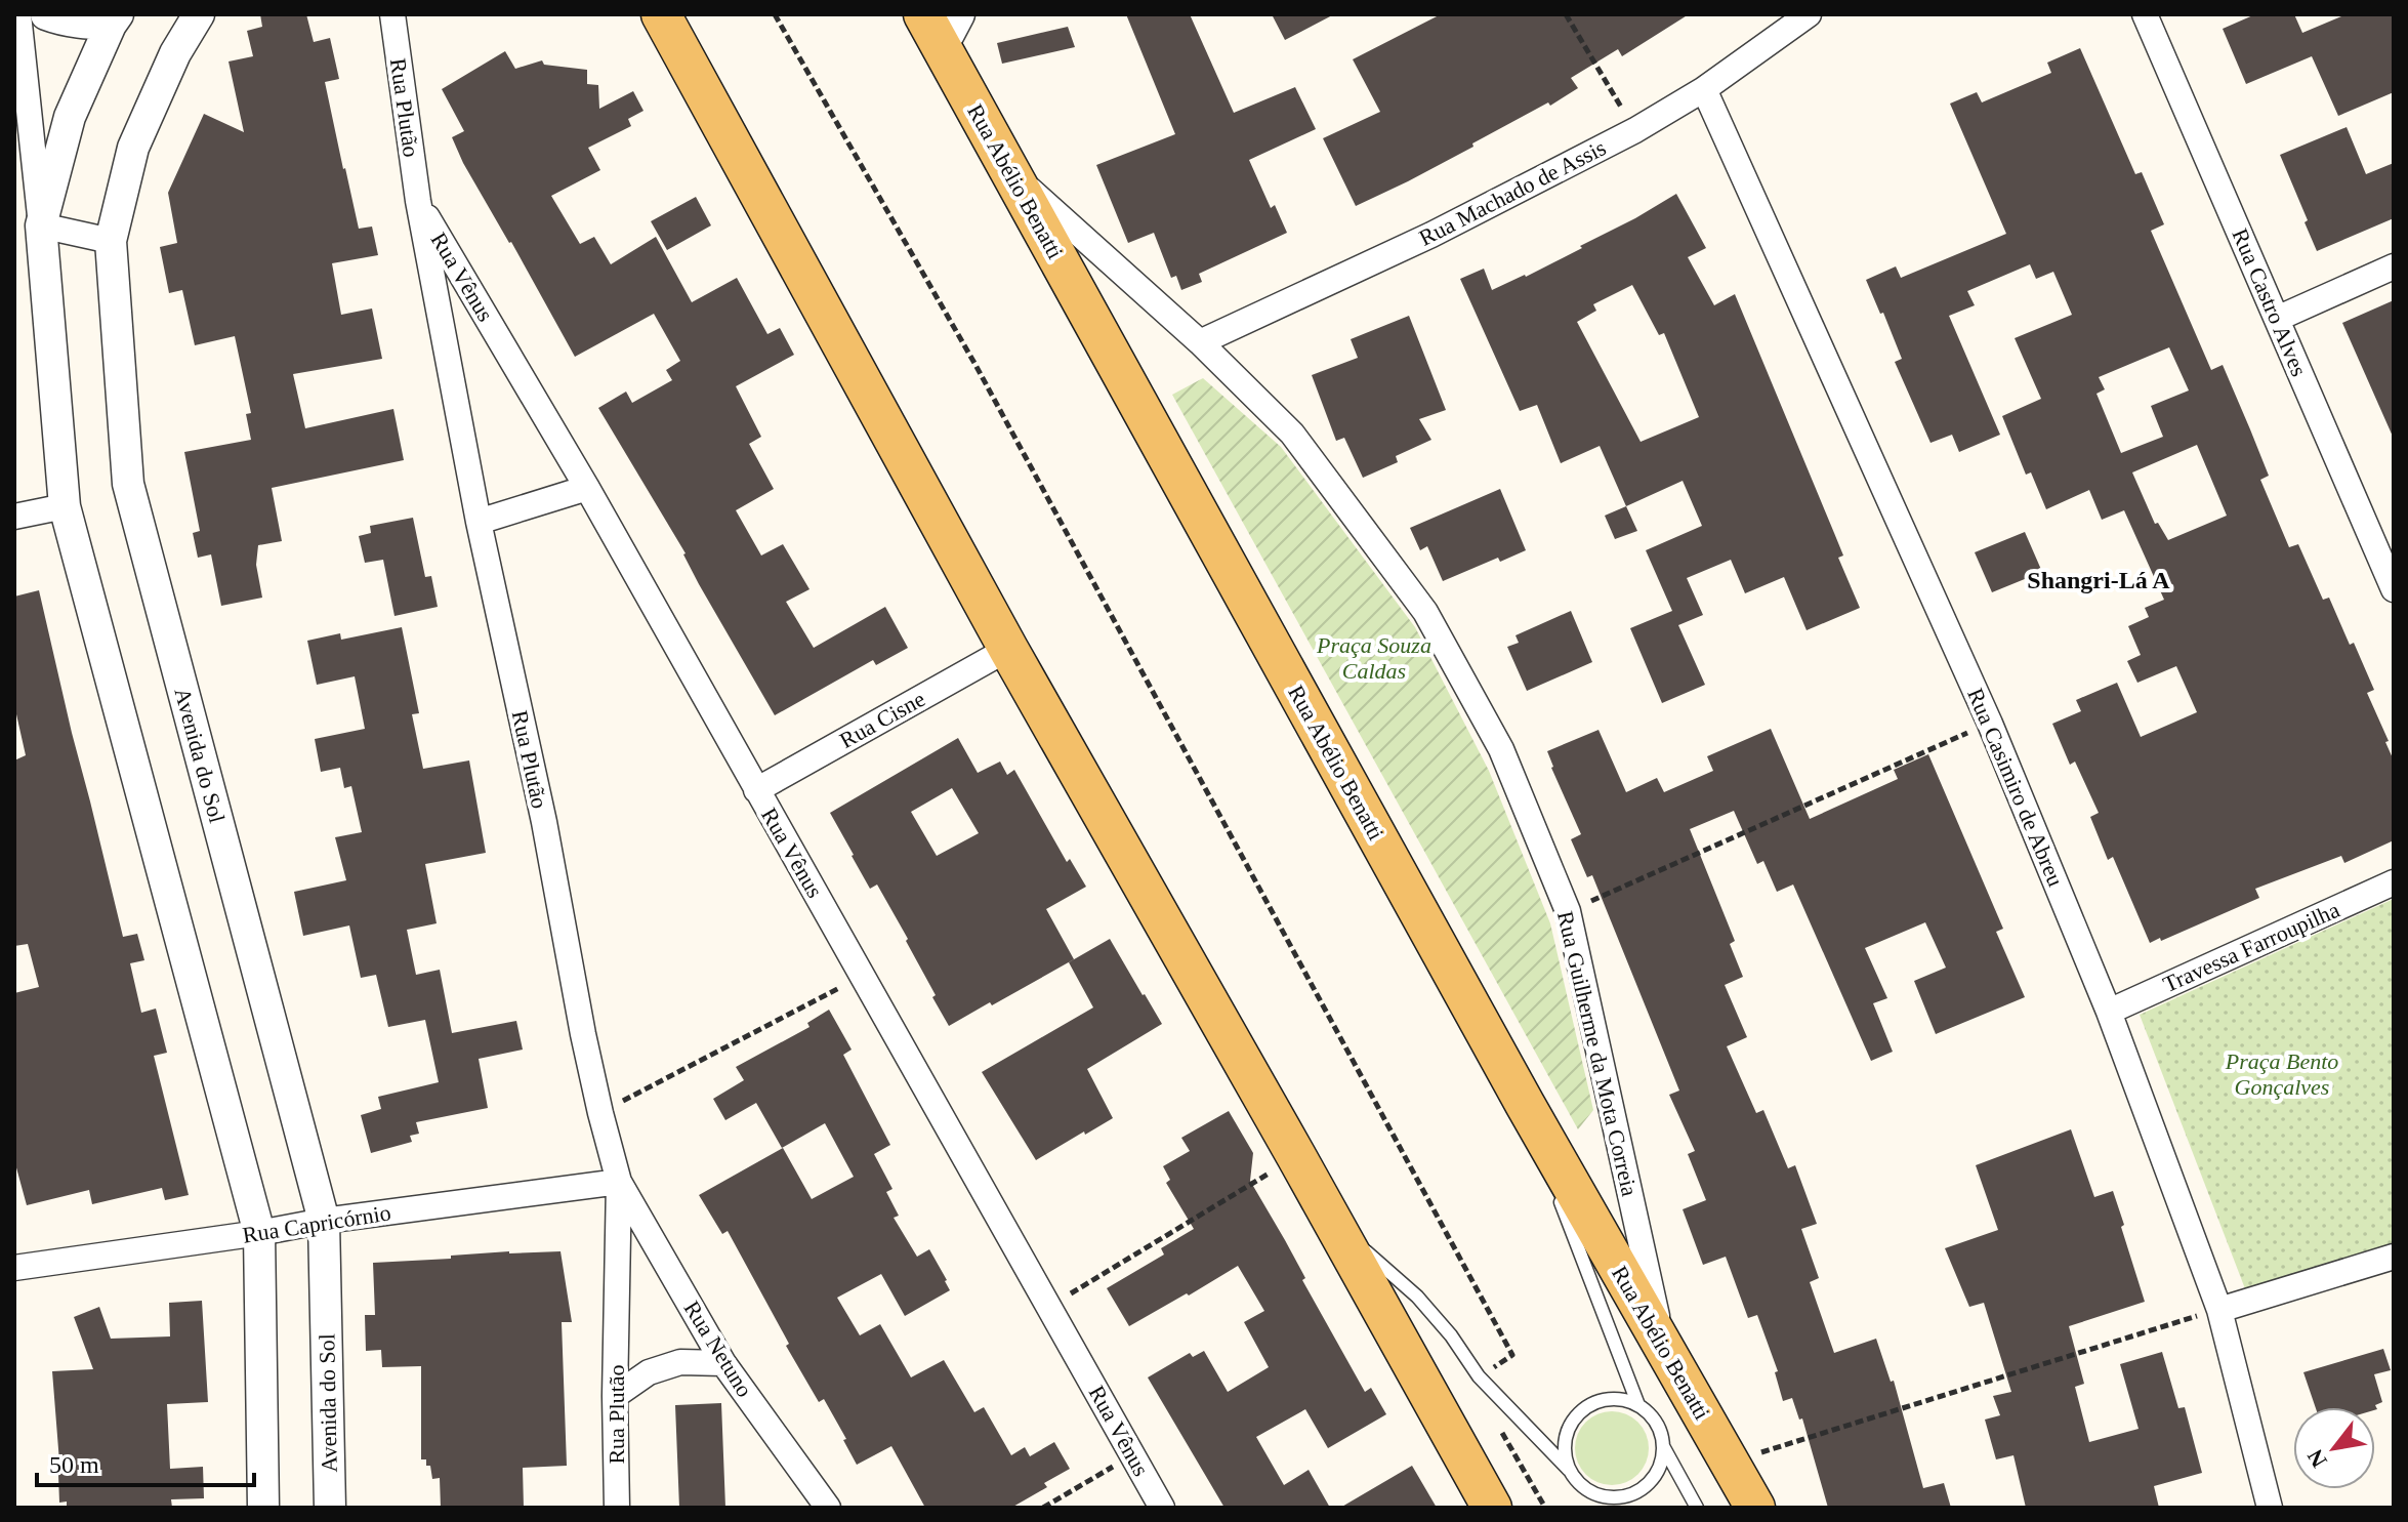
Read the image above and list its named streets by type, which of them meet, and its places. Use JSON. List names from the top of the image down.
{
  "streets": {
    "main road": ["Rua Abélio Benatti"],
    "street": [
      "Rua Plutão",
      "Rua Machado de Assis",
      "Rua Vênus",
      "Rua Castro Alves",
      "Rua Cisne",
      "Avenida do Sol",
      "Rua Casimiro de Abreu",
      "Travessa Farroupilha",
      "Rua Guilherme da Mota Correia",
      "Rua Capricórnio",
      "Rua Netuno"
    ]
  },
  "crossings": [
    ["Rua Plutão", "Rua Vênus"],
    ["Rua Plutão", "Rua Capricórnio"],
    ["Rua Plutão", "Rua Netuno"],
    ["Rua Abélio Benatti", "Rua Guilherme da Mota Correia"],
    ["Rua Machado de Assis", "Rua Casimiro de Abreu"],
    ["Rua Machado de Assis", "Rua Guilherme da Mota Correia"],
    ["Rua Vênus", "Rua Cisne"],
    ["Avenida do Sol", "Rua Capricórnio"],
    ["Rua Casimiro de Abreu", "Travessa Farroupilha"],
    ["Rua Capricórnio", "Rua Netuno"]
  ],
  "districts": ["Shangri-Lá A"],
  "parks": ["Praça Souza Caldas", "Praça Bento Gonçalves"],
  "scale_bar": "50 m",
  "north": "bottom left"
}
